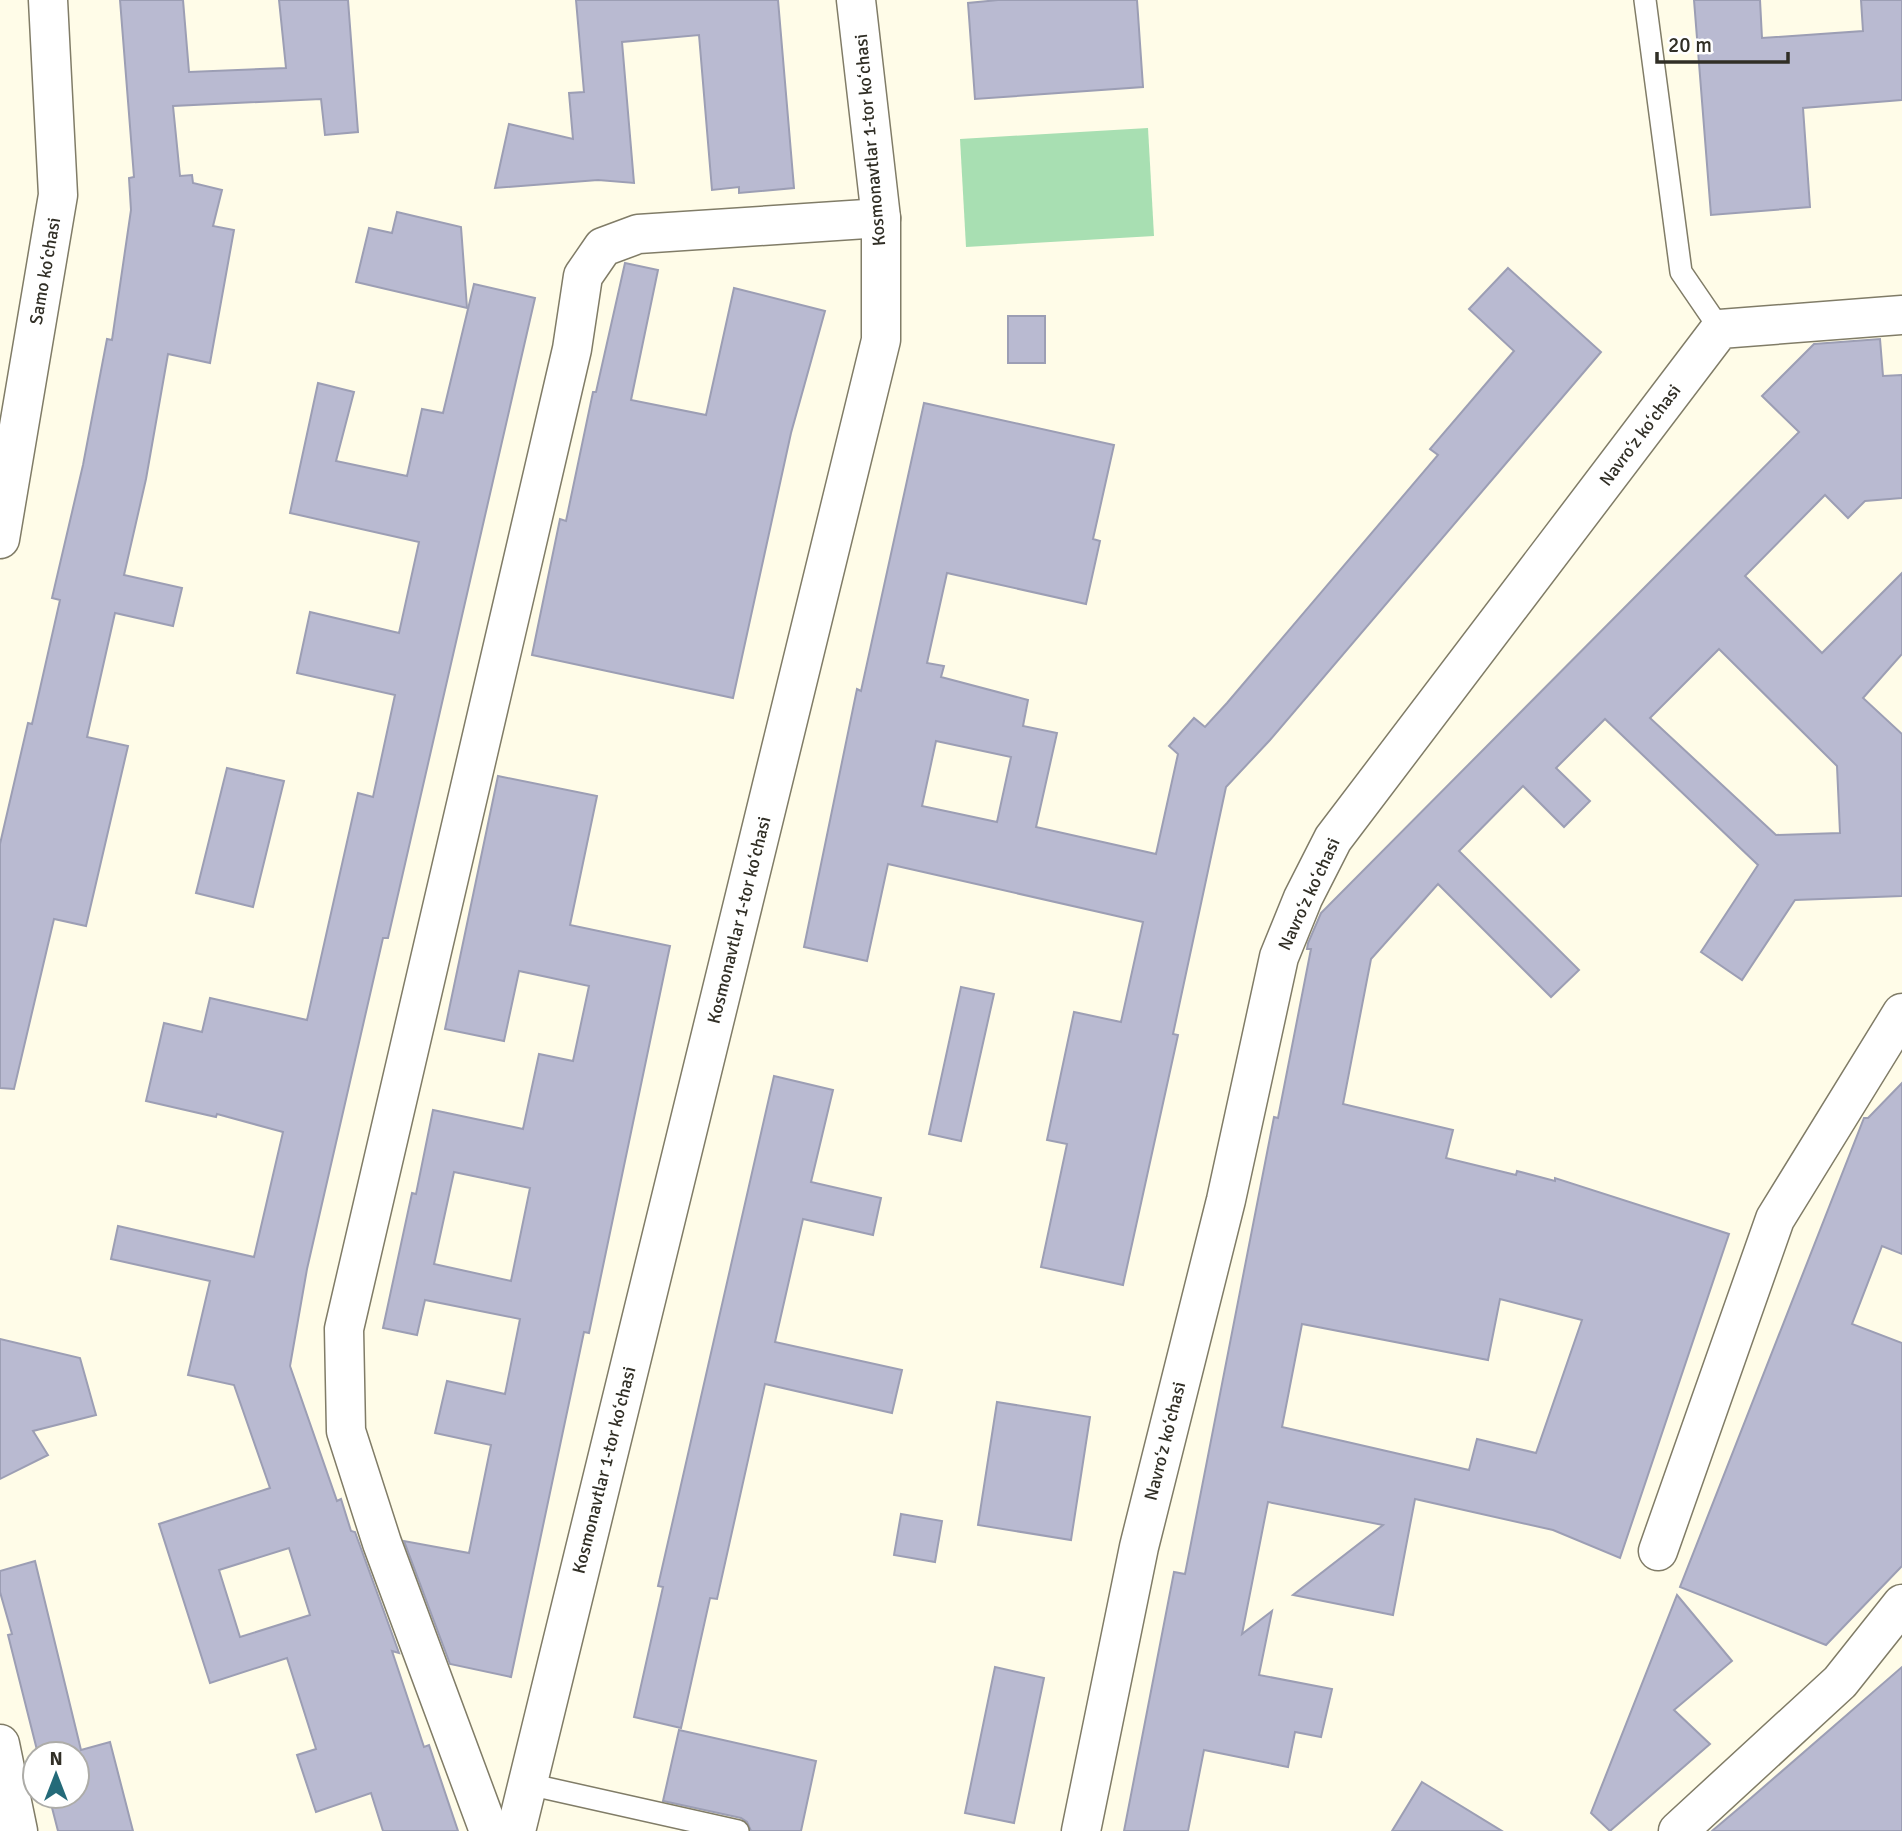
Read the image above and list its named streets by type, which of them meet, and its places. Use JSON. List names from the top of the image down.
{
  "streets": {
    "street": ["Kosmonavtlar 1-tor koʻchasi", "Samo koʻchasi", "Navroʻz koʻchasi"]
  },
  "scale_bar": "20 m",
  "north": "top"
}
